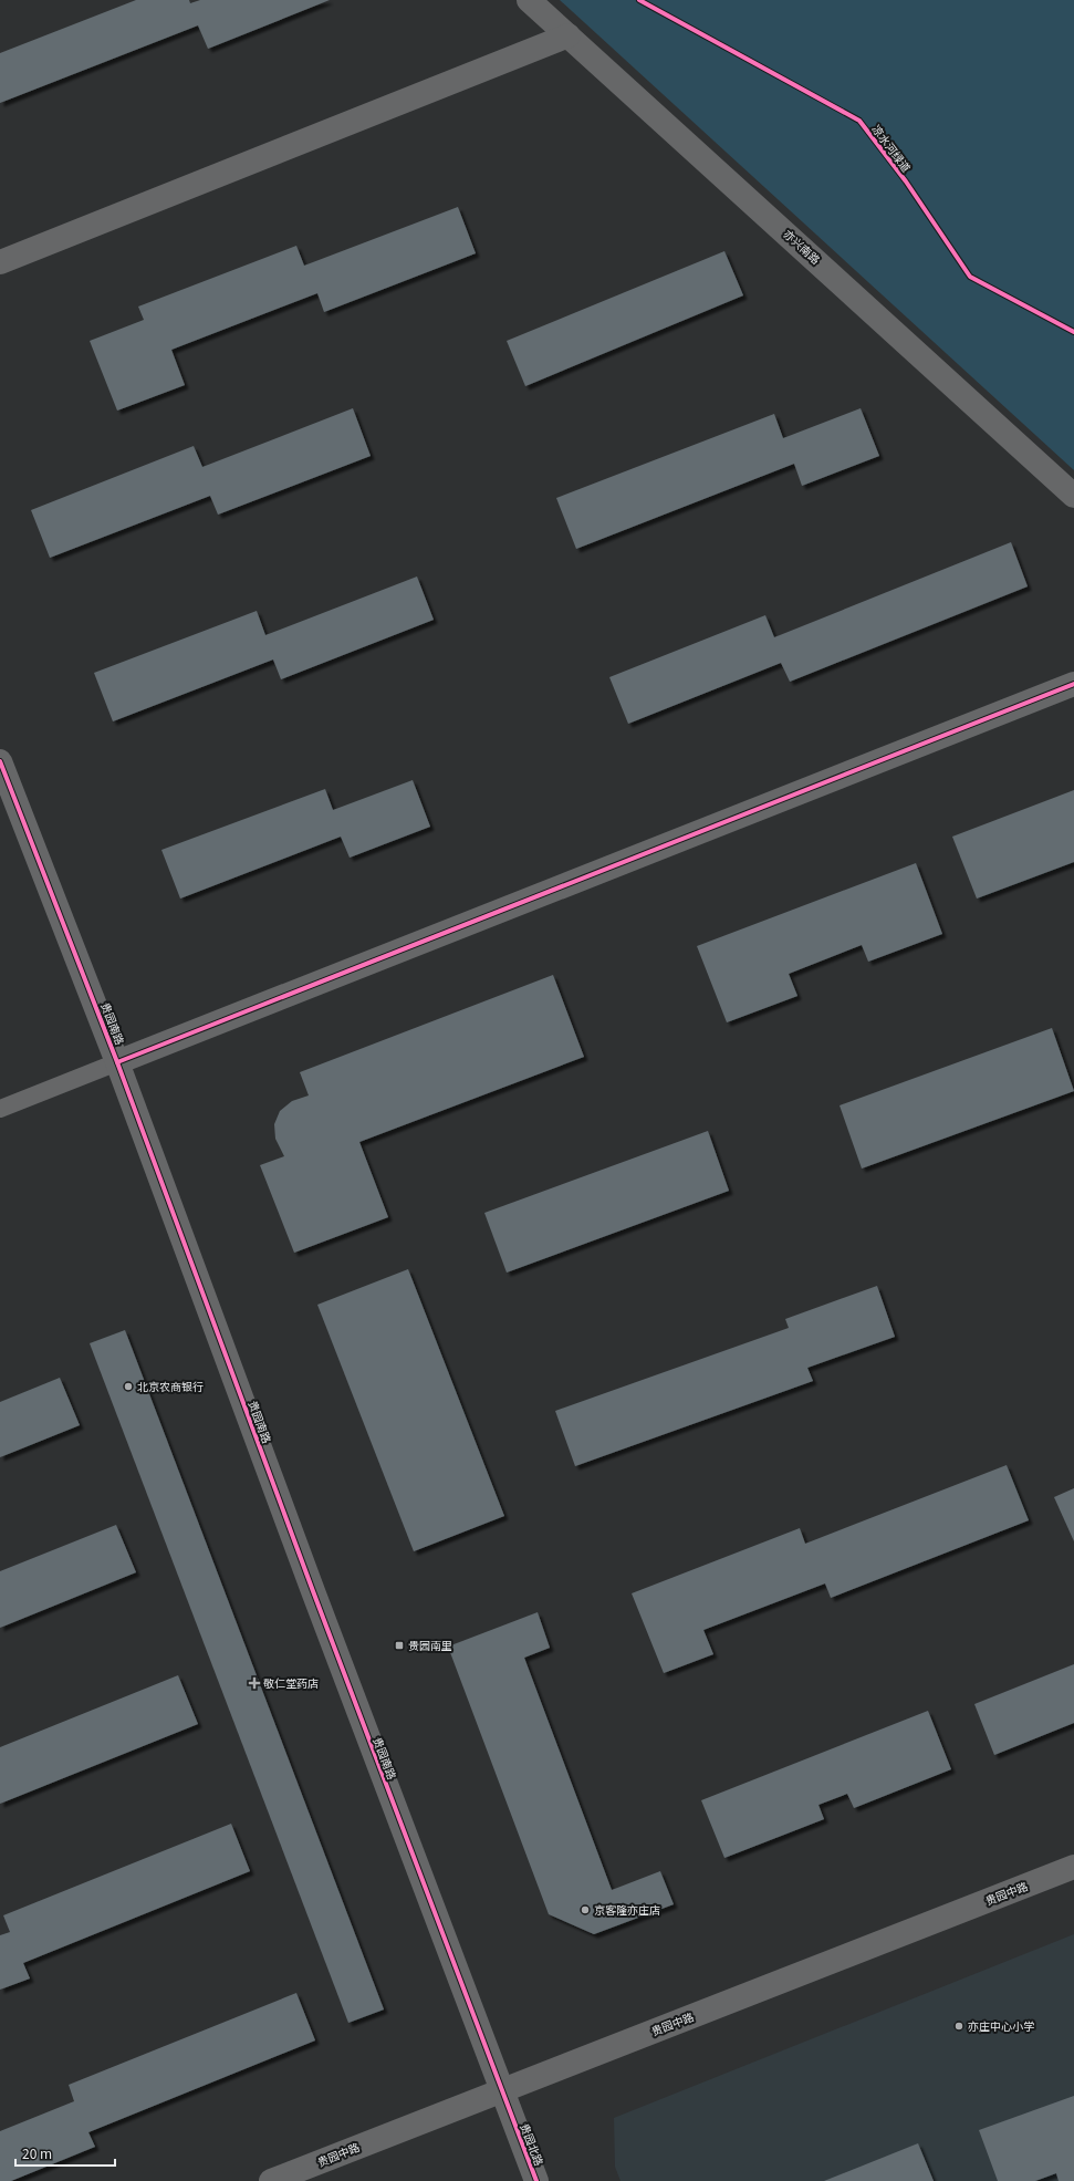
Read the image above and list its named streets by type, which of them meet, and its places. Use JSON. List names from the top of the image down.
{
  "streets": {
    "street": [
      "亦兴南路",
      "贵园南路",
      "贵园中路",
      "贵园北路"
    ],
    "cycle path": ["凉水河绿道"]
  },
  "crossings": [
    ["贵园南路", "贵园中路"],
    ["贵园南路", "贵园北路"],
    ["贵园中路", "贵园北路"]
  ],
  "places": {
    "other": ["北京农商银行", "京客隆亦庄店", "亦庄中心小学"],
    "transit": ["贵园南里"],
    "health": ["敬仁堂药店"]
  },
  "scale_bar": "20 m"
}
